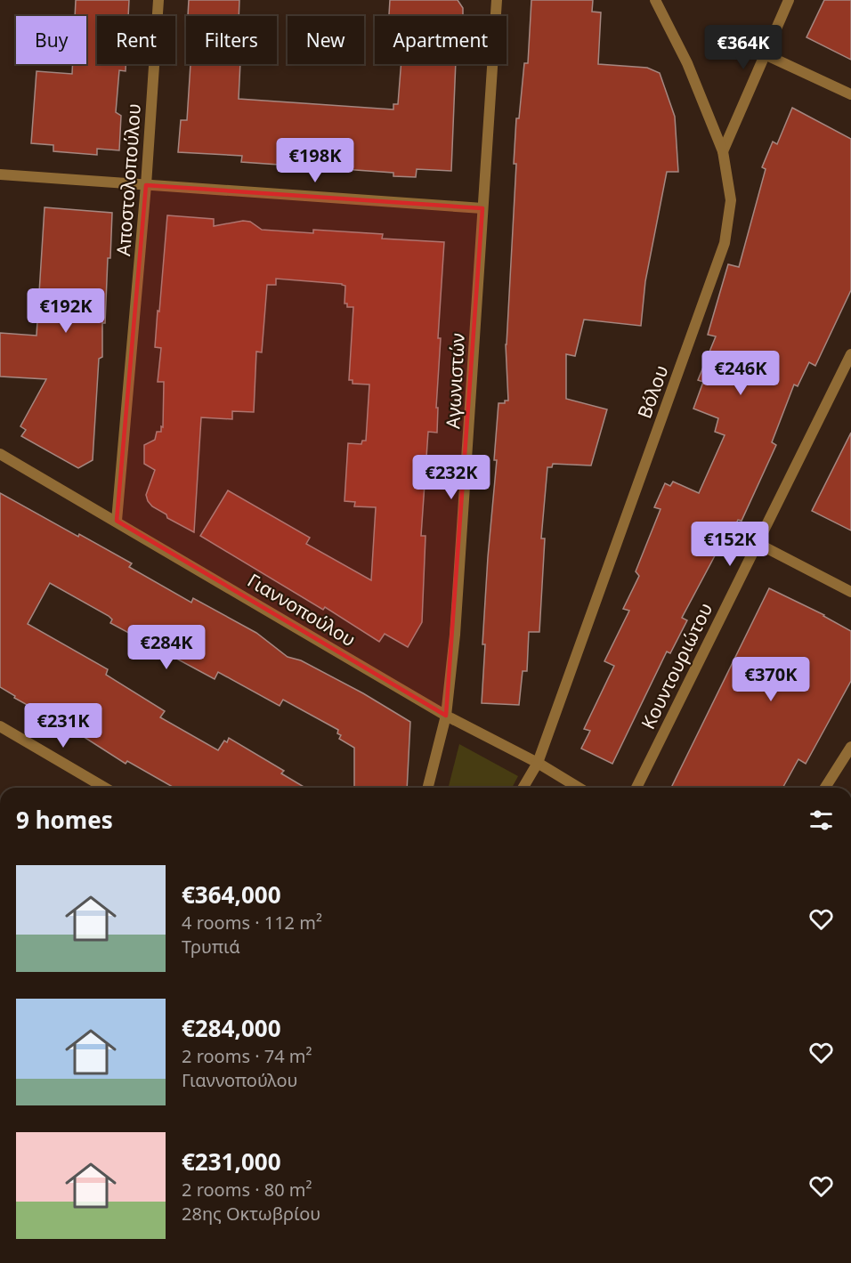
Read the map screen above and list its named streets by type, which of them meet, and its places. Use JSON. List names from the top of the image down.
{
  "streets": {
    "street": [
      "Αποστολοπούλου",
      "Αγωνιστών",
      "Βόλου",
      "Γιαννοπούλου",
      "Κουντουριώτου"
    ]
  },
  "crossings": [
    ["Αποστολοπούλου", "Γιαννοπούλου"],
    ["Αγωνιστών", "Γιαννοπούλου"],
    ["Βόλου", "Γιαννοπούλου"]
  ],
  "page": {
    "chip": [
      "Buy",
      "Rent",
      "Filters",
      "New",
      "Apartment"
    ],
    "price": [
      "€364K",
      "€198K",
      "€192K",
      "€246K",
      "€232K",
      "€152K",
      "€284K",
      "€370K",
      "€231K"
    ],
    "heading": "9 homes",
    "list": [
      {
        "name": "€364,000",
        "note": "4 rooms · 112 m² · Τρυπιά"
      },
      {
        "name": "€284,000",
        "note": "2 rooms · 74 m² · Γιαννοπούλου"
      },
      {
        "name": "€231,000",
        "note": "2 rooms · 80 m² · 28ης Οκτωβρίου"
      }
    ]
  }
}
